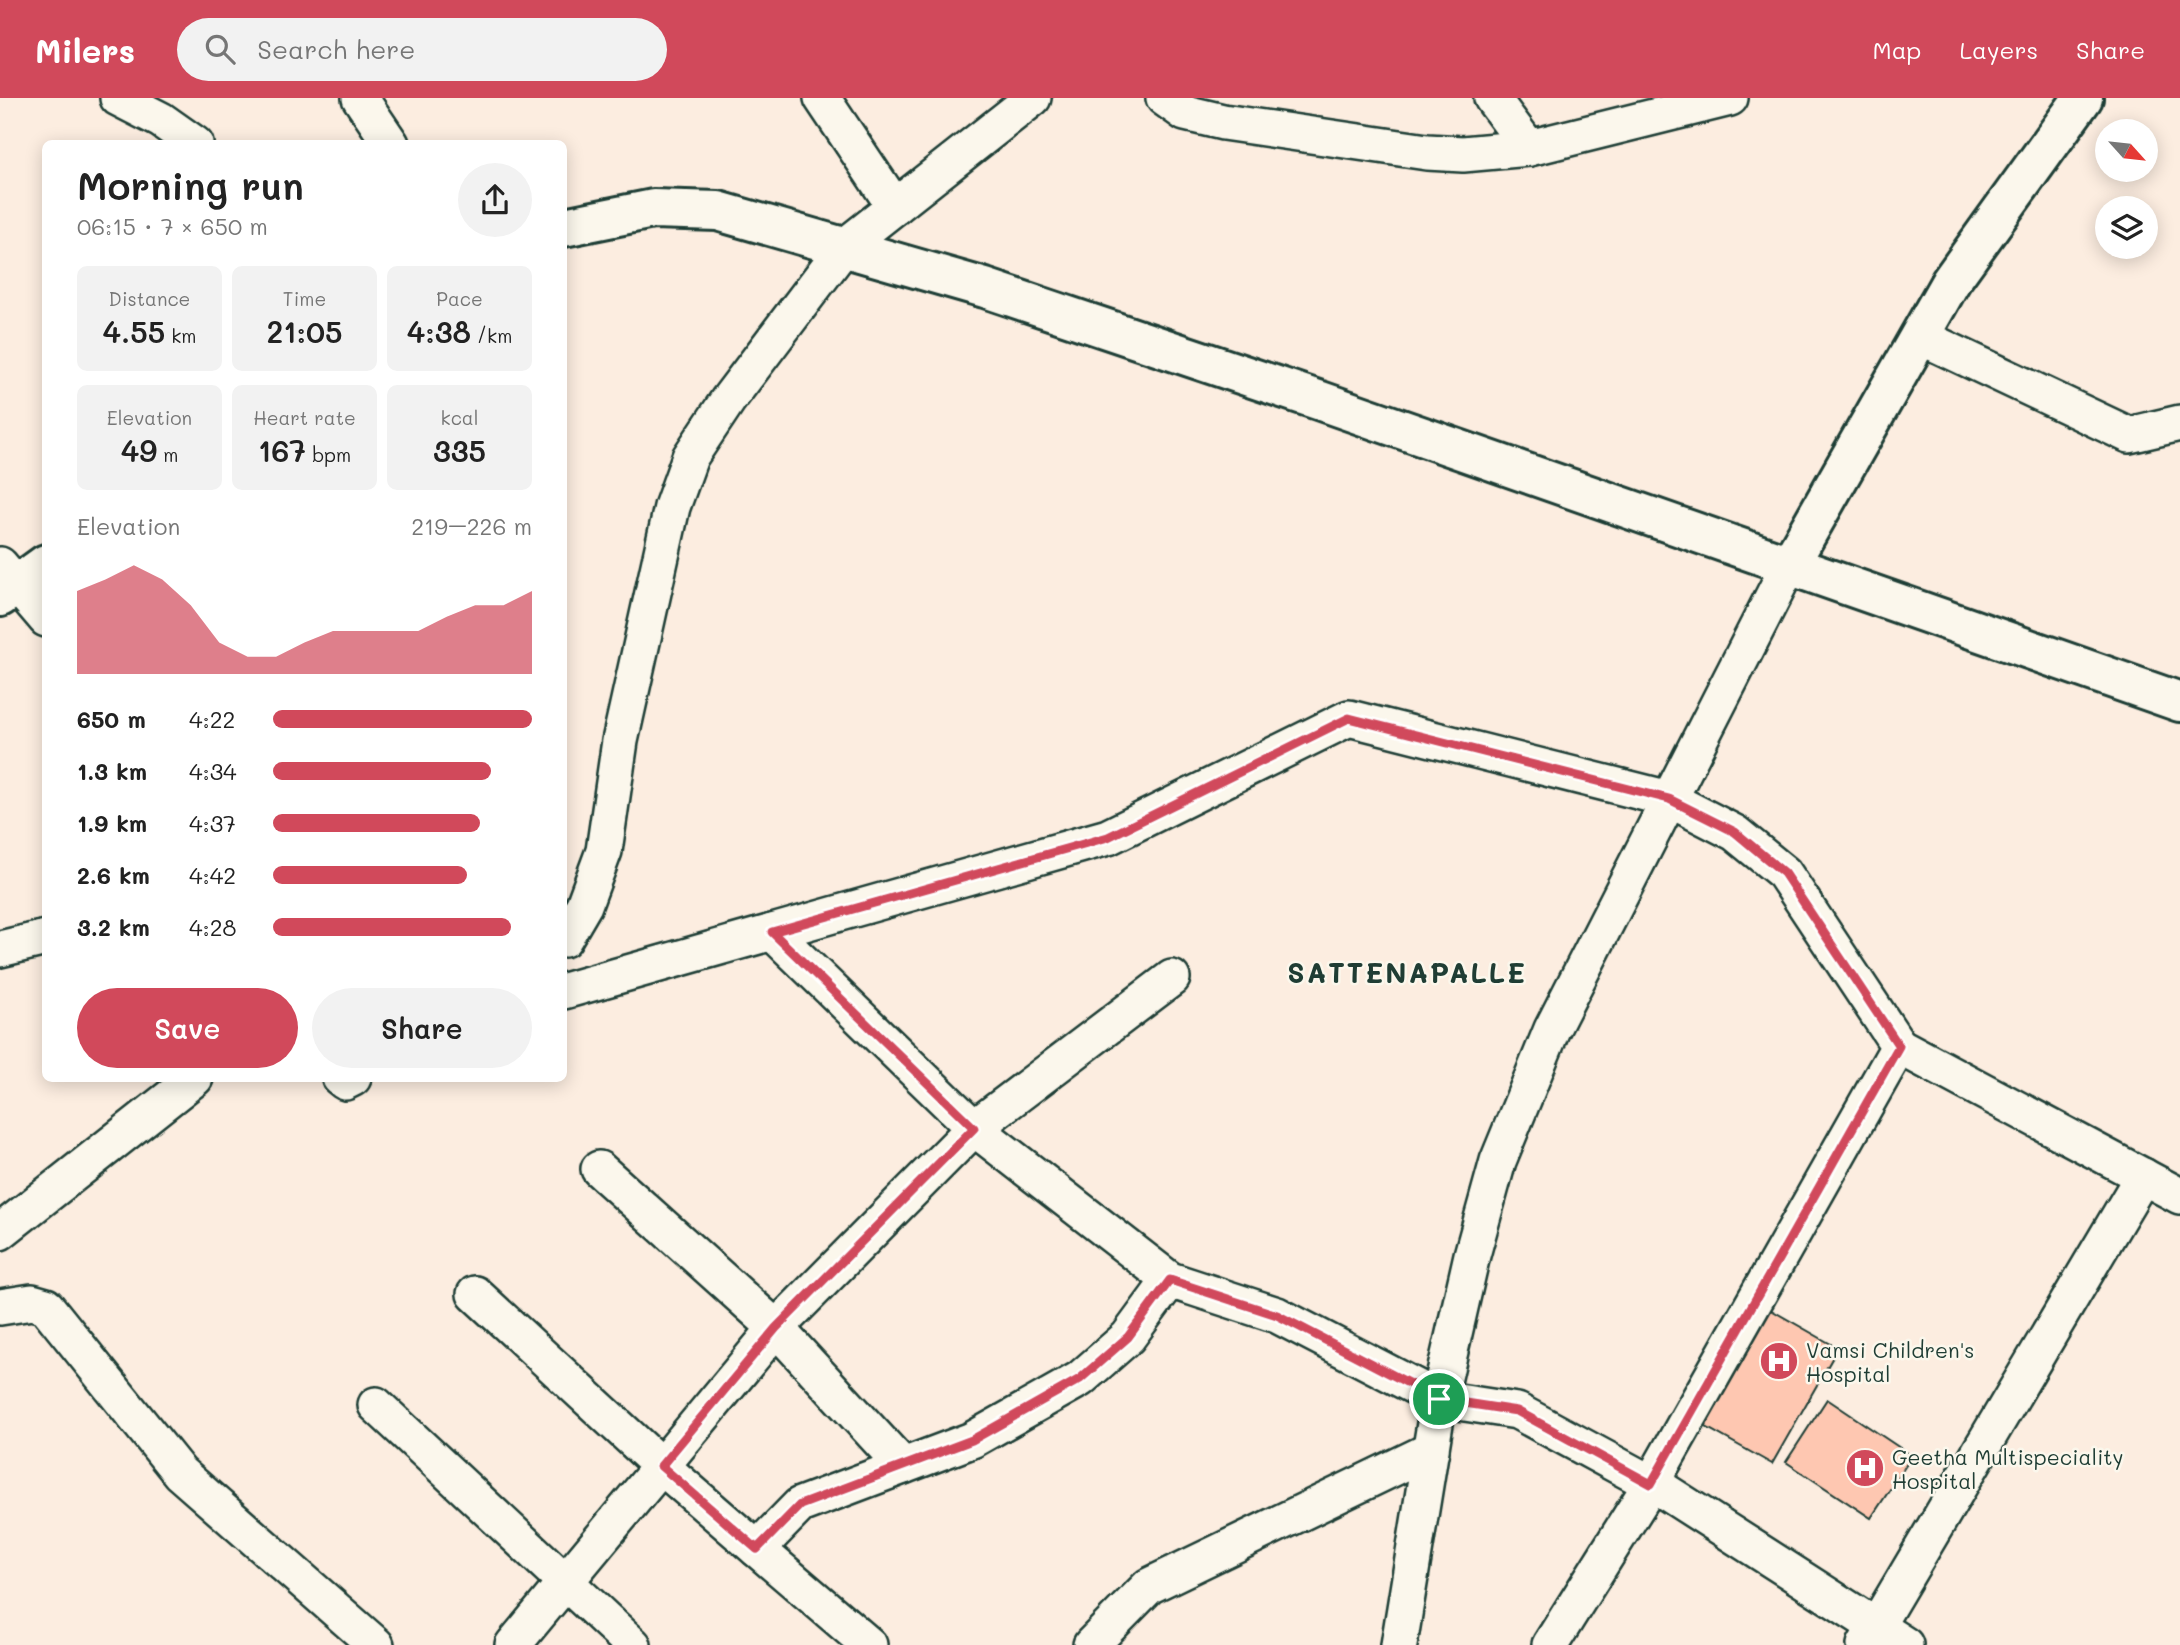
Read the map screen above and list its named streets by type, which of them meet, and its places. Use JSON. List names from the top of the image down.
{
  "districts": ["SATTENAPALLE"],
  "places": {
    "hospital": ["Vamsi Children's Hospital", "Geetha Multispeciality Hospital"]
  },
  "north": "bottom right",
  "page": {
    "header": "Milers",
    "search": "Search here",
    "nav": ["Map", "Layers", "Share"],
    "heading": ["Morning run", "06:15 · 7 × 650 m"],
    "stats": [
      ["Distance", "4.55 km"],
      ["Time", "21:05"],
      ["Pace", "4:38 /km"],
      ["Elevation", "49 m"],
      ["Heart rate", "167 bpm"],
      ["kcal", "335"]
    ],
    "chart": ["Elevation", "219–226 m"],
    "list": [
      {
        "name": "650 m",
        "note": "4:22"
      },
      {
        "name": "1.3 km",
        "note": "4:34"
      },
      {
        "name": "1.9 km",
        "note": "4:37"
      },
      {
        "name": "2.6 km",
        "note": "4:42"
      },
      {
        "name": "3.2 km",
        "note": "4:28"
      }
    ],
    "buttons": ["Save", "Share"]
  }
}
